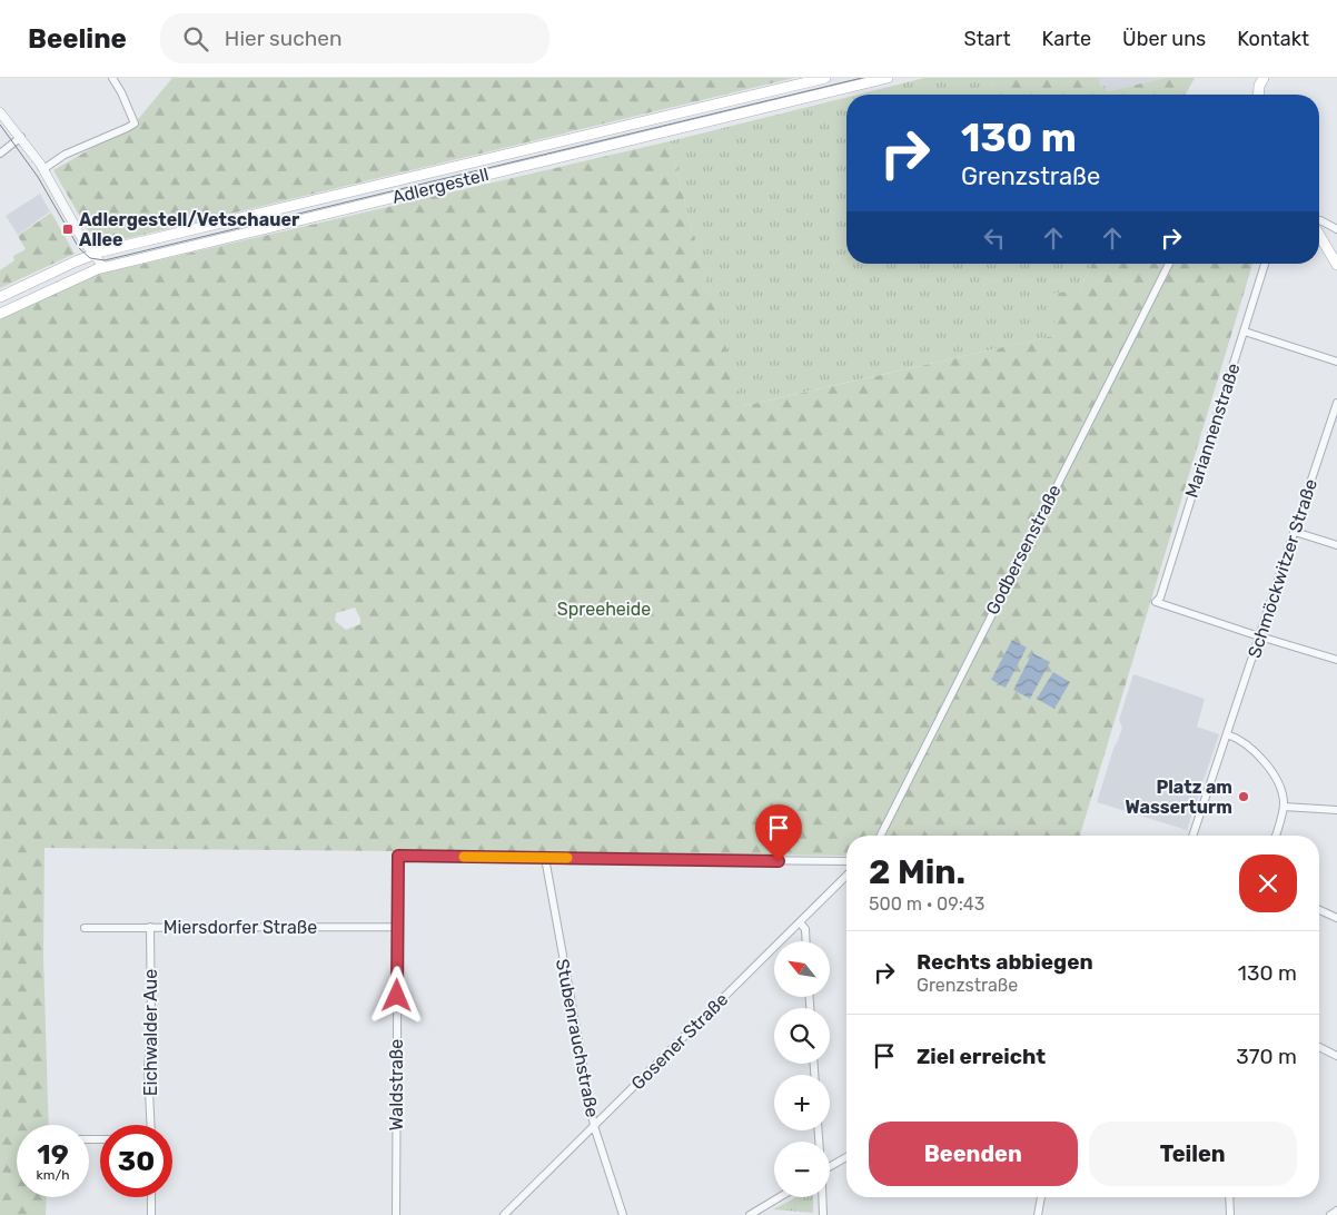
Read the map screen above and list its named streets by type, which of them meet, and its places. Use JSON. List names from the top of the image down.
{
  "streets": {
    "main road": ["Adlergestell"],
    "street": [
      "Mariannenstraße",
      "Godbersenstraße",
      "Schmöckwitzer Straße",
      "Miersdorfer Straße",
      "Eichwalder Aue",
      "Stubenrauchstraße",
      "Gosener Straße",
      "Waldstraße"
    ]
  },
  "crossings": [
    ["Mariannenstraße", "Schmöckwitzer Straße"],
    ["Miersdorfer Straße", "Eichwalder Aue"],
    ["Miersdorfer Straße", "Waldstraße"],
    ["Stubenrauchstraße", "Gosener Straße"],
    ["Stubenrauchstraße", "Waldstraße"]
  ],
  "parks": ["Spreeheide"],
  "places": {
    "transit": ["Adlergestell/Vetschauer Allee"],
    "other": ["Platz am Wasserturm"]
  },
  "north": "top left",
  "page": {
    "header": "Beeline",
    "search": "Hier suchen",
    "nav": [
      "Start",
      "Karte",
      "Über uns",
      "Kontakt"
    ],
    "turn": ["130 m", "Grenzstraße"],
    "heading": ["2 Min.", "500 m · 09:43"],
    "list": [
      {
        "name": "Rechts abbiegen",
        "note": "Grenzstraße",
        "value": "130 m"
      },
      {
        "name": "Ziel erreicht",
        "value": "370 m"
      }
    ],
    "map_buttons": ["+", "−"],
    "buttons": ["Beenden", "Teilen"],
    "speed": "19 km/h",
    "limit": "30"
  }
}
